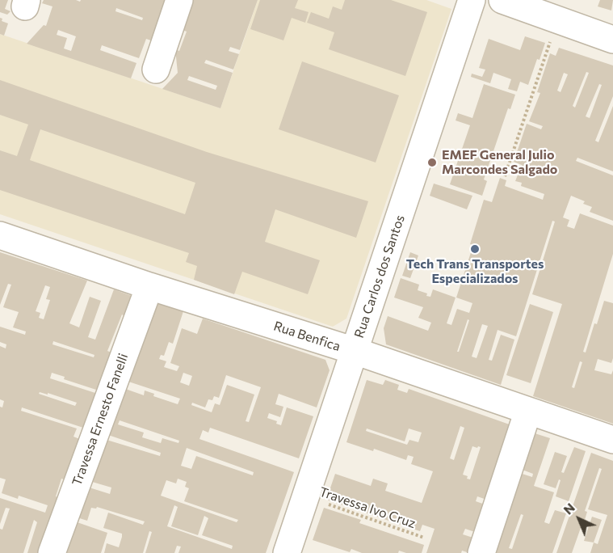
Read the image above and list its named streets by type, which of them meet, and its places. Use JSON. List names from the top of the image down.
{
  "streets": {
    "street": ["Rua Carlos dos Santos", "Rua Benfica", "Travessa Ernesto Fanelli"],
    "path": ["Travessa Ivo Cruz"]
  },
  "crossings": [
    ["Rua Carlos dos Santos", "Rua Benfica"],
    ["Rua Carlos dos Santos", "Travessa Ivo Cruz"],
    ["Rua Benfica", "Travessa Ernesto Fanelli"]
  ],
  "places": ["EMEF General Julio Marcondes Salgado", "Tech Trans Transportes Especializados"],
  "north": "top left"
}
